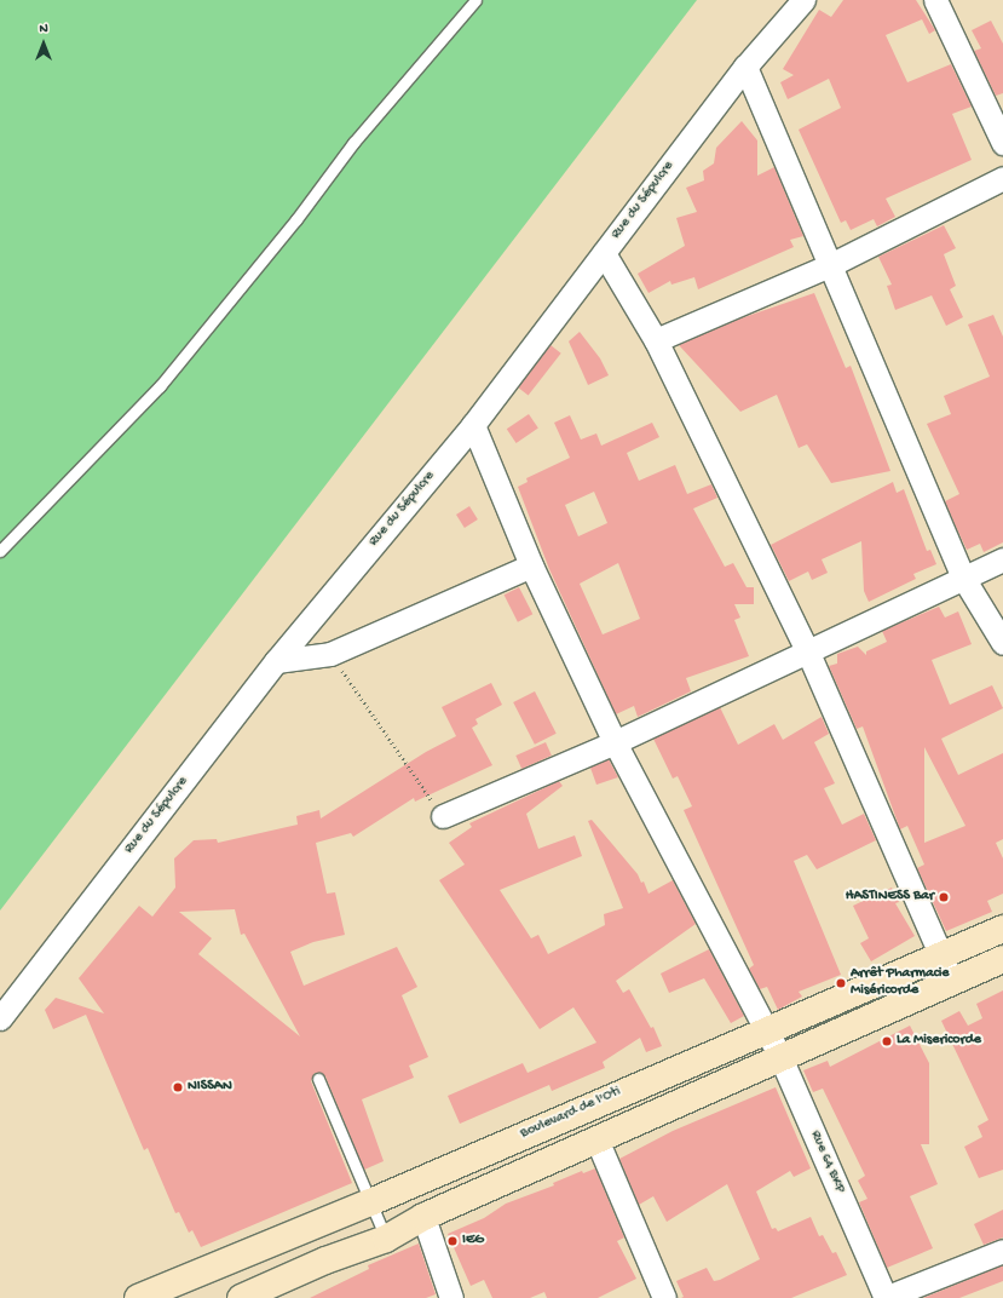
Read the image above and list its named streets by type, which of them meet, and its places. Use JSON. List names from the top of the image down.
{
  "streets": {
    "main road": ["Boulevard de l'Oti"],
    "street": ["Rue du Sépulcre", "Rue 64 BKP"]
  },
  "crossings": [
    ["Rue du Sépulcre", "Rue 64 BKP"],
    ["Boulevard de l'Oti", "Rue 64 BKP"]
  ],
  "places": [
    "HASTINESS Bar",
    "Arrêt Pharmacie Miséricorde",
    "La Misericorde",
    "NISSAN",
    "IEG"
  ],
  "north": "top"
}
